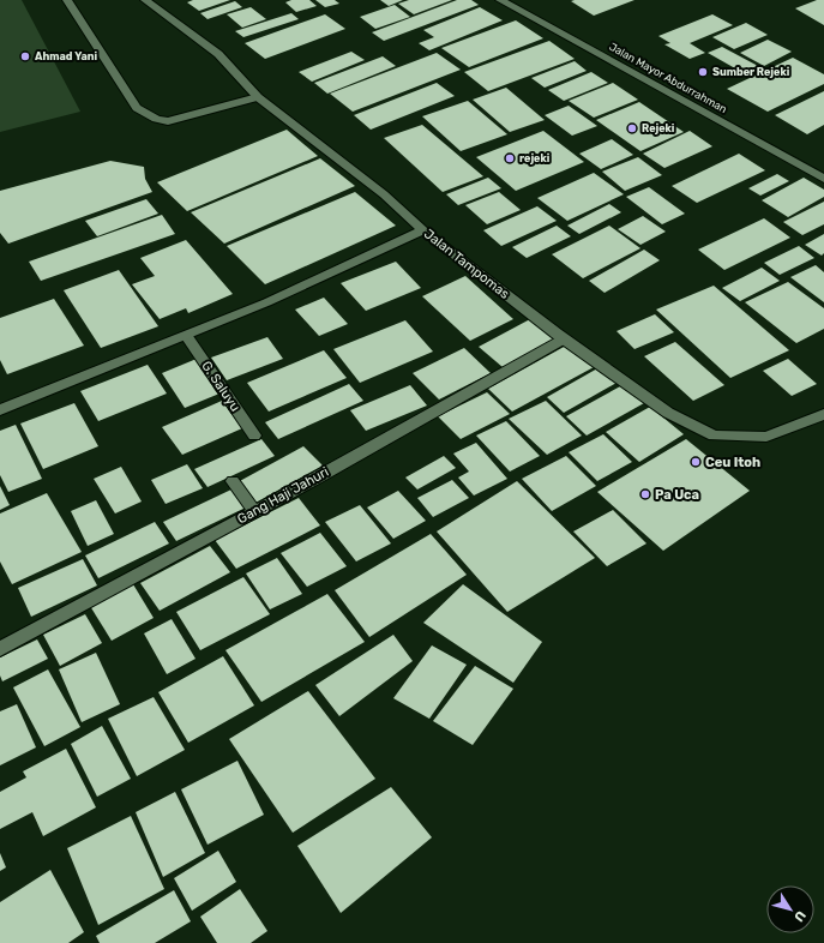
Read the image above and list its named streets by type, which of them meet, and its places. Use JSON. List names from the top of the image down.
{
  "streets": {
    "street": [
      "Jalan Mayor Abdurrahman",
      "Jalan Tampomas",
      "G. Saluyu",
      "Gang Haji Jahuri"
    ]
  },
  "crossings": [
    ["Jalan Tampomas", "Gang Haji Jahuri"]
  ],
  "places": [
    "Ahmad Yani",
    "Sumber Rejeki",
    "Rejeki",
    "rejeki",
    "Ceu Itoh",
    "Pa Uca"
  ],
  "north": "bottom right"
}
